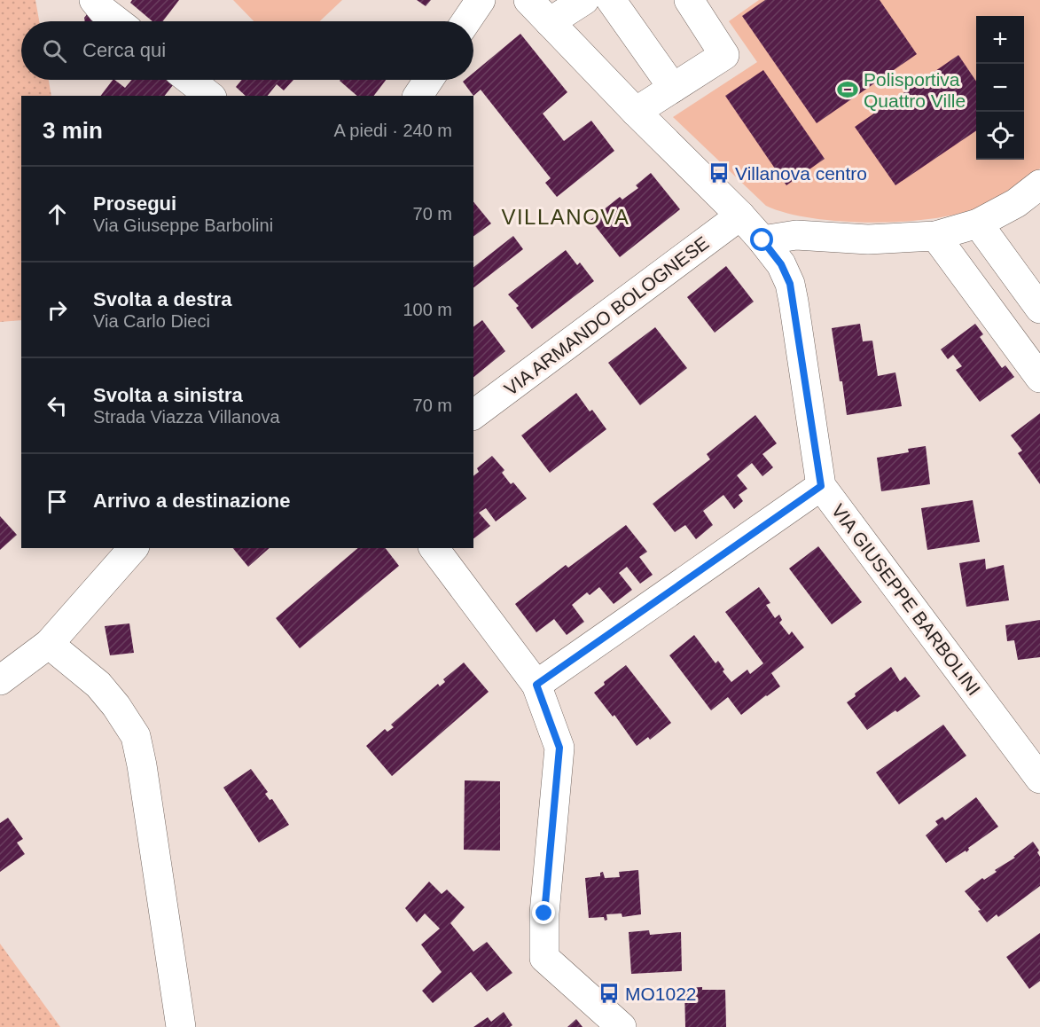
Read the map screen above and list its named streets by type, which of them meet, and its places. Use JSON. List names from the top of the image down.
{
  "streets": {
    "street": ["VIA ARMANDO BOLOGNESE", "VIA GIUSEPPE BARBOLINI"]
  },
  "crossings": [
    ["VIA ARMANDO BOLOGNESE", "VIA GIUSEPPE BARBOLINI"]
  ],
  "districts": ["VILLANOVA"],
  "places": {
    "sports": ["Polisportiva Quattro Ville"],
    "bus stop": ["Villanova centro", "MO1022"]
  },
  "page": {
    "map_buttons": ["+", "−"],
    "search": "Cerca qui",
    "heading": ["3 min", "A piedi · 240 m"],
    "list": [
      ["Prosegui", "Via Giuseppe Barbolini", "70 m"],
      ["Svolta a destra", "Via Carlo Dieci", "100 m"],
      ["Svolta a sinistra", "Strada Viazza Villanova", "70 m"],
      "Arrivo a destinazione"
    ]
  }
}
